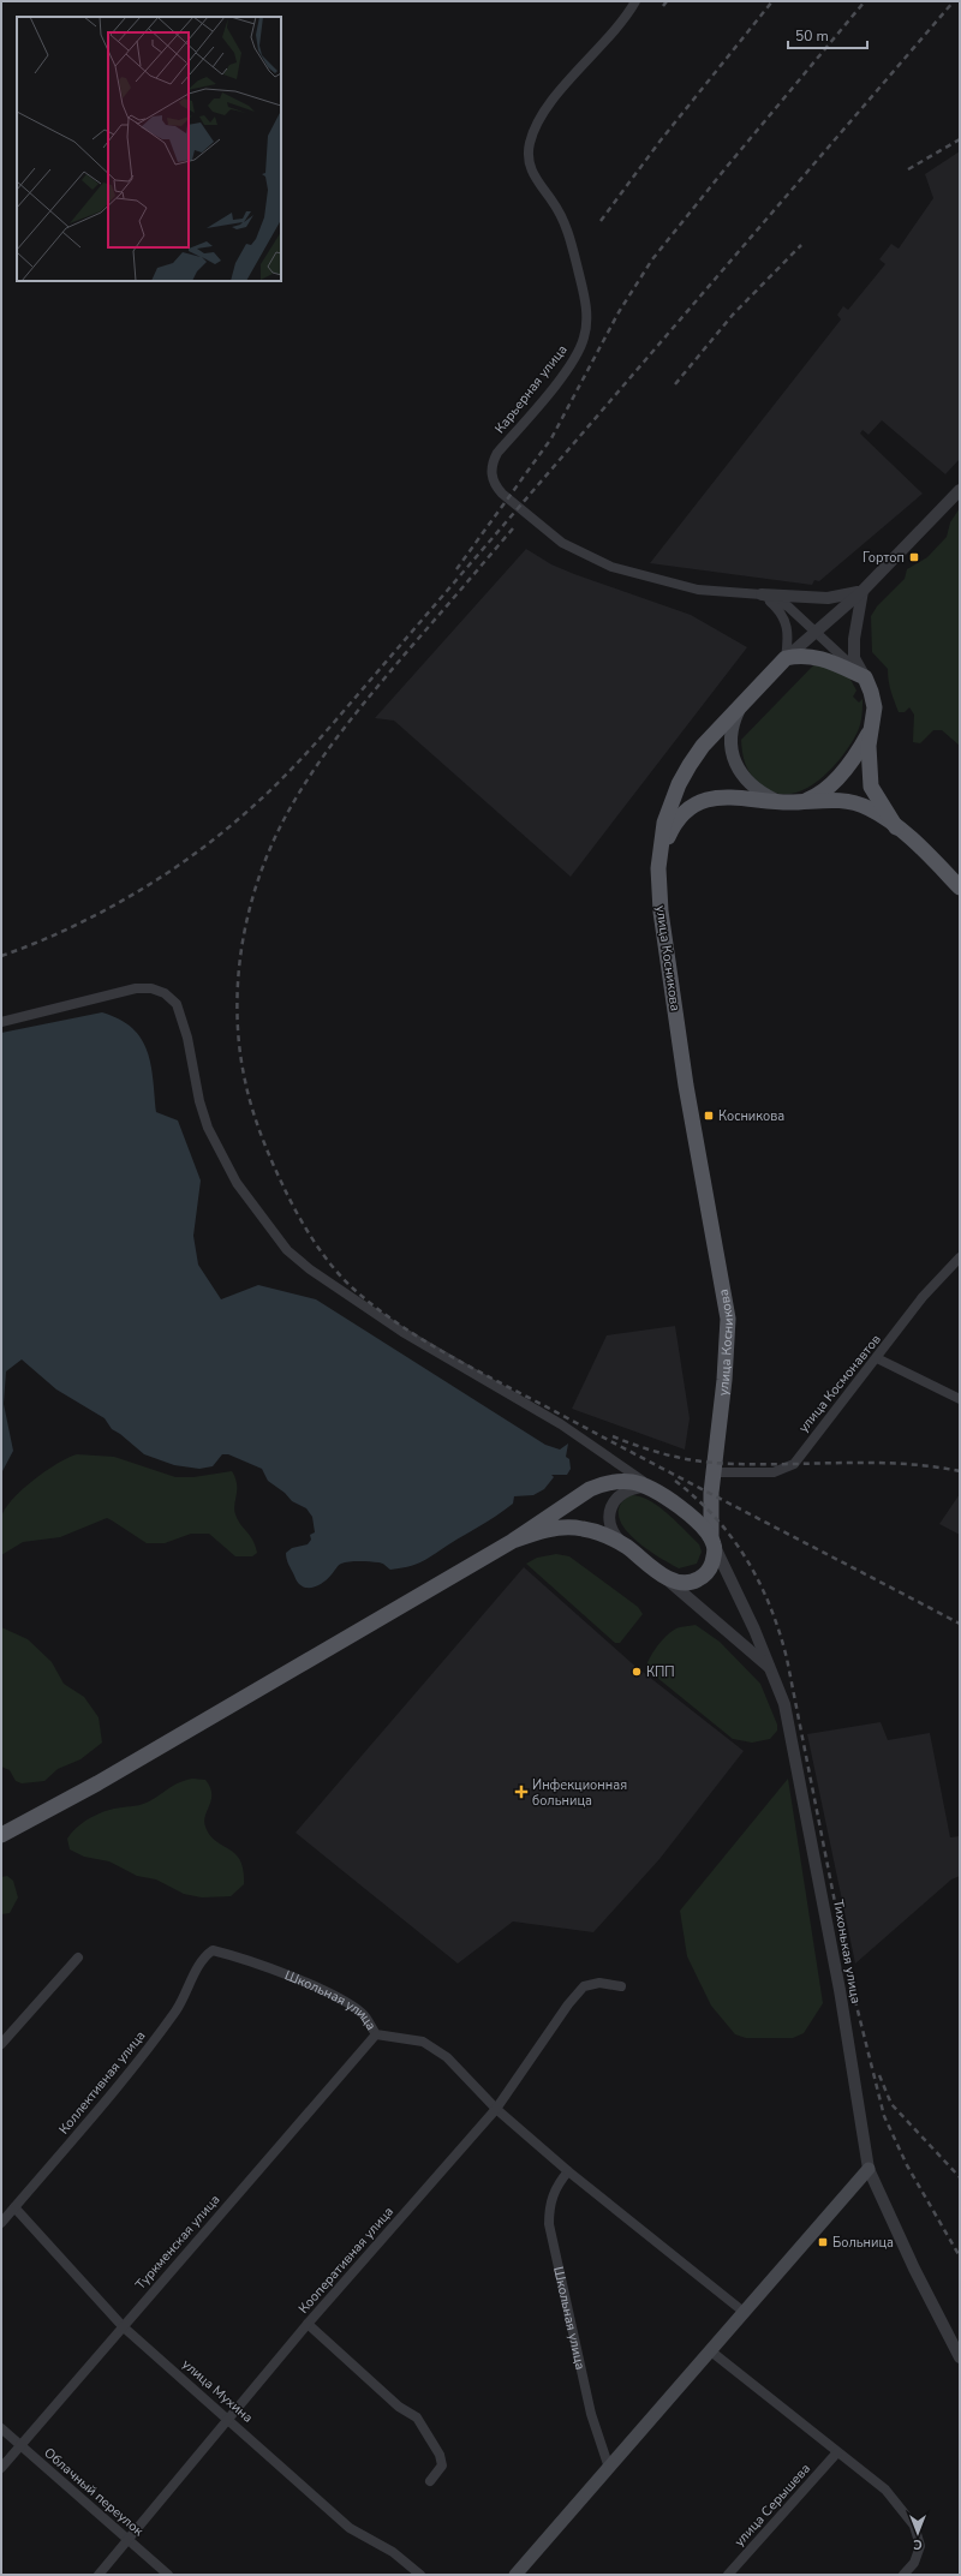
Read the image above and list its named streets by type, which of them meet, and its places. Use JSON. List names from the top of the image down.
{
  "streets": {
    "main road": ["улица Косникова"],
    "street": [
      "Карьерная улица",
      "улица Космонавтов",
      "Тихонькая улица",
      "Школьная улица",
      "Коллективная улица",
      "Туркменская улица",
      "Кооперативная улица",
      "улица Мухина",
      "Облачный переулок",
      "улица Серышева"
    ]
  },
  "crossings": [
    ["улица Косникова", "улица Космонавтов"],
    ["улица Косникова", "Тихонькая улица"],
    ["Школьная улица", "Коллективная улица"],
    ["Школьная улица", "Туркменская улица"],
    ["Школьная улица", "Кооперативная улица"],
    ["Коллективная улица", "улица Мухина"],
    ["Туркменская улица", "улица Мухина"],
    ["Туркменская улица", "Облачный переулок"],
    ["Кооперативная улица", "улица Мухина"],
    ["Кооперативная улица", "Облачный переулок"]
  ],
  "places": {
    "transit": ["Гортоп", "Косникова", "Больница"],
    "other": ["КПП"],
    "health": ["Инфекционная больница"]
  },
  "scale_bar": "50 m",
  "north": "bottom"
}
